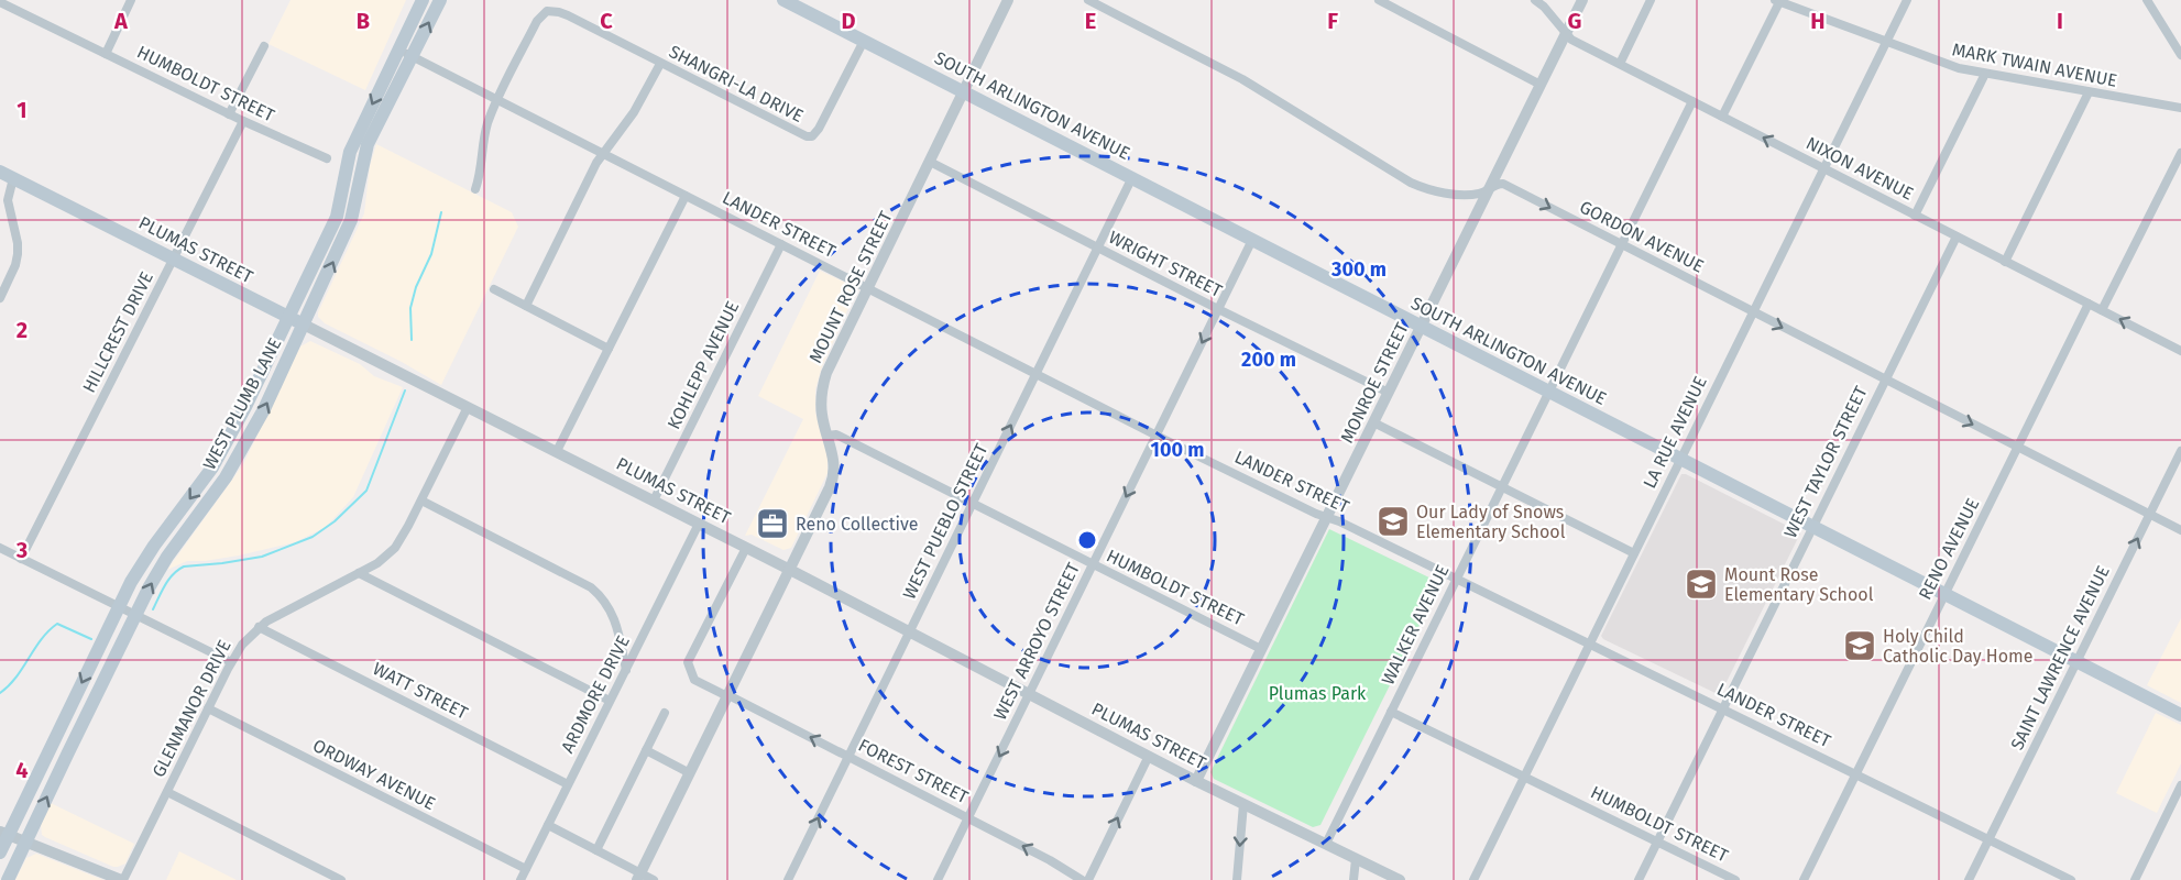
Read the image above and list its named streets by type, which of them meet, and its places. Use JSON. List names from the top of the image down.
{
  "streets": {
    "main road": ["SOUTH ARLINGTON AVENUE", "PLUMAS STREET", "WEST PLUMB LANE"],
    "street": [
      "MARK TWAIN AVENUE",
      "HUMBOLDT STREET",
      "SHANGRI-LA DRIVE",
      "NIXON AVENUE",
      "LANDER STREET",
      "GORDON AVENUE",
      "WRIGHT STREET",
      "MOUNT ROSE STREET",
      "HILLCREST DRIVE",
      "KOHLEPP AVENUE",
      "MONROE STREET",
      "LA RUE AVENUE",
      "WEST TAYLOR STREET",
      "WEST PUEBLO STREET",
      "RENO AVENUE",
      "WALKER AVENUE",
      "WEST ARROYO STREET",
      "SAINT LAWRENCE AVENUE",
      "WATT STREET",
      "ARDMORE DRIVE",
      "GLENMANOR DRIVE",
      "FOREST STREET",
      "ORDWAY AVENUE"
    ]
  },
  "crossings": [
    ["MARK TWAIN AVENUE", "LA RUE AVENUE"],
    ["HUMBOLDT STREET", "MOUNT ROSE STREET"],
    ["HUMBOLDT STREET", "HILLCREST DRIVE"],
    ["HUMBOLDT STREET", "MONROE STREET"],
    ["HUMBOLDT STREET", "LA RUE AVENUE"],
    ["HUMBOLDT STREET", "WEST TAYLOR STREET"],
    ["HUMBOLDT STREET", "WEST PUEBLO STREET"],
    ["HUMBOLDT STREET", "WALKER AVENUE"],
    ["HUMBOLDT STREET", "WEST ARROYO STREET"],
    ["SHANGRI-LA DRIVE", "SOUTH ARLINGTON AVENUE"],
    ["SHANGRI-LA DRIVE", "LANDER STREET"],
    ["SOUTH ARLINGTON AVENUE", "MOUNT ROSE STREET"],
    ["SOUTH ARLINGTON AVENUE", "MONROE STREET"],
    ["SOUTH ARLINGTON AVENUE", "LA RUE AVENUE"],
    ["SOUTH ARLINGTON AVENUE", "WEST TAYLOR STREET"],
    ["SOUTH ARLINGTON AVENUE", "WEST PUEBLO STREET"],
    ["SOUTH ARLINGTON AVENUE", "RENO AVENUE"],
    ["SOUTH ARLINGTON AVENUE", "WALKER AVENUE"],
    ["SOUTH ARLINGTON AVENUE", "WEST ARROYO STREET"],
    ["SOUTH ARLINGTON AVENUE", "SAINT LAWRENCE AVENUE"],
    ["NIXON AVENUE", "MONROE STREET"],
    ["NIXON AVENUE", "LA RUE AVENUE"],
    ["NIXON AVENUE", "WEST TAYLOR STREET"],
    ["NIXON AVENUE", "RENO AVENUE"],
    ["NIXON AVENUE", "WALKER AVENUE"],
    ["LANDER STREET", "MOUNT ROSE STREET"],
    ["LANDER STREET", "KOHLEPP AVENUE"],
    ["LANDER STREET", "MONROE STREET"],
    ["LANDER STREET", "WEST PLUMB LANE"],
    ["LANDER STREET", "LA RUE AVENUE"],
    ["LANDER STREET", "WEST TAYLOR STREET"],
    ["LANDER STREET", "WEST PUEBLO STREET"],
    ["LANDER STREET", "RENO AVENUE"],
    ["LANDER STREET", "WALKER AVENUE"],
    ["LANDER STREET", "WEST ARROYO STREET"],
    ["LANDER STREET", "SAINT LAWRENCE AVENUE"],
    ["GORDON AVENUE", "MONROE STREET"],
    ["GORDON AVENUE", "LA RUE AVENUE"],
    ["GORDON AVENUE", "WEST TAYLOR STREET"],
    ["GORDON AVENUE", "RENO AVENUE"],
    ["GORDON AVENUE", "WALKER AVENUE"],
    ["GORDON AVENUE", "SAINT LAWRENCE AVENUE"],
    ["PLUMAS STREET", "MOUNT ROSE STREET"],
    ["PLUMAS STREET", "HILLCREST DRIVE"],
    ["PLUMAS STREET", "KOHLEPP AVENUE"],
    ["PLUMAS STREET", "MONROE STREET"],
    ["PLUMAS STREET", "WEST PLUMB LANE"],
    ["PLUMAS STREET", "WEST PUEBLO STREET"],
    ["PLUMAS STREET", "WALKER AVENUE"],
    ["PLUMAS STREET", "WEST ARROYO STREET"],
    ["PLUMAS STREET", "ARDMORE DRIVE"],
    ["PLUMAS STREET", "GLENMANOR DRIVE"],
    ["PLUMAS STREET", "FOREST STREET"],
    ["WRIGHT STREET", "MOUNT ROSE STREET"],
    ["WRIGHT STREET", "MONROE STREET"],
    ["WRIGHT STREET", "WEST PUEBLO STREET"],
    ["WRIGHT STREET", "WEST ARROYO STREET"],
    ["MOUNT ROSE STREET", "FOREST STREET"],
    ["WEST PUEBLO STREET", "FOREST STREET"],
    ["WEST ARROYO STREET", "FOREST STREET"],
    ["WATT STREET", "ARDMORE DRIVE"],
    ["WATT STREET", "GLENMANOR DRIVE"],
    ["ARDMORE DRIVE", "ORDWAY AVENUE"],
    ["GLENMANOR DRIVE", "ORDWAY AVENUE"]
  ],
  "one_way": [
    "GORDON AVENUE",
    "WEST PUEBLO STREET",
    "WEST ARROYO STREET",
    "FOREST STREET"
  ],
  "parks": ["Plumas Park"],
  "places": {
    "school or university": ["Our Lady of Snows Elementary School", "Mount Rose Elementary School", "Holy Child Catholic Day Home"],
    "office": ["Reno Collective"]
  },
  "grid": {
    "columns": [
      "A",
      "B",
      "C",
      "D",
      "E",
      "F",
      "G",
      "H",
      "I"
    ],
    "rows": [
      "1",
      "2",
      "3",
      "4"
    ]
  },
  "rings": ["300 m", "200 m", "100 m"]
}
